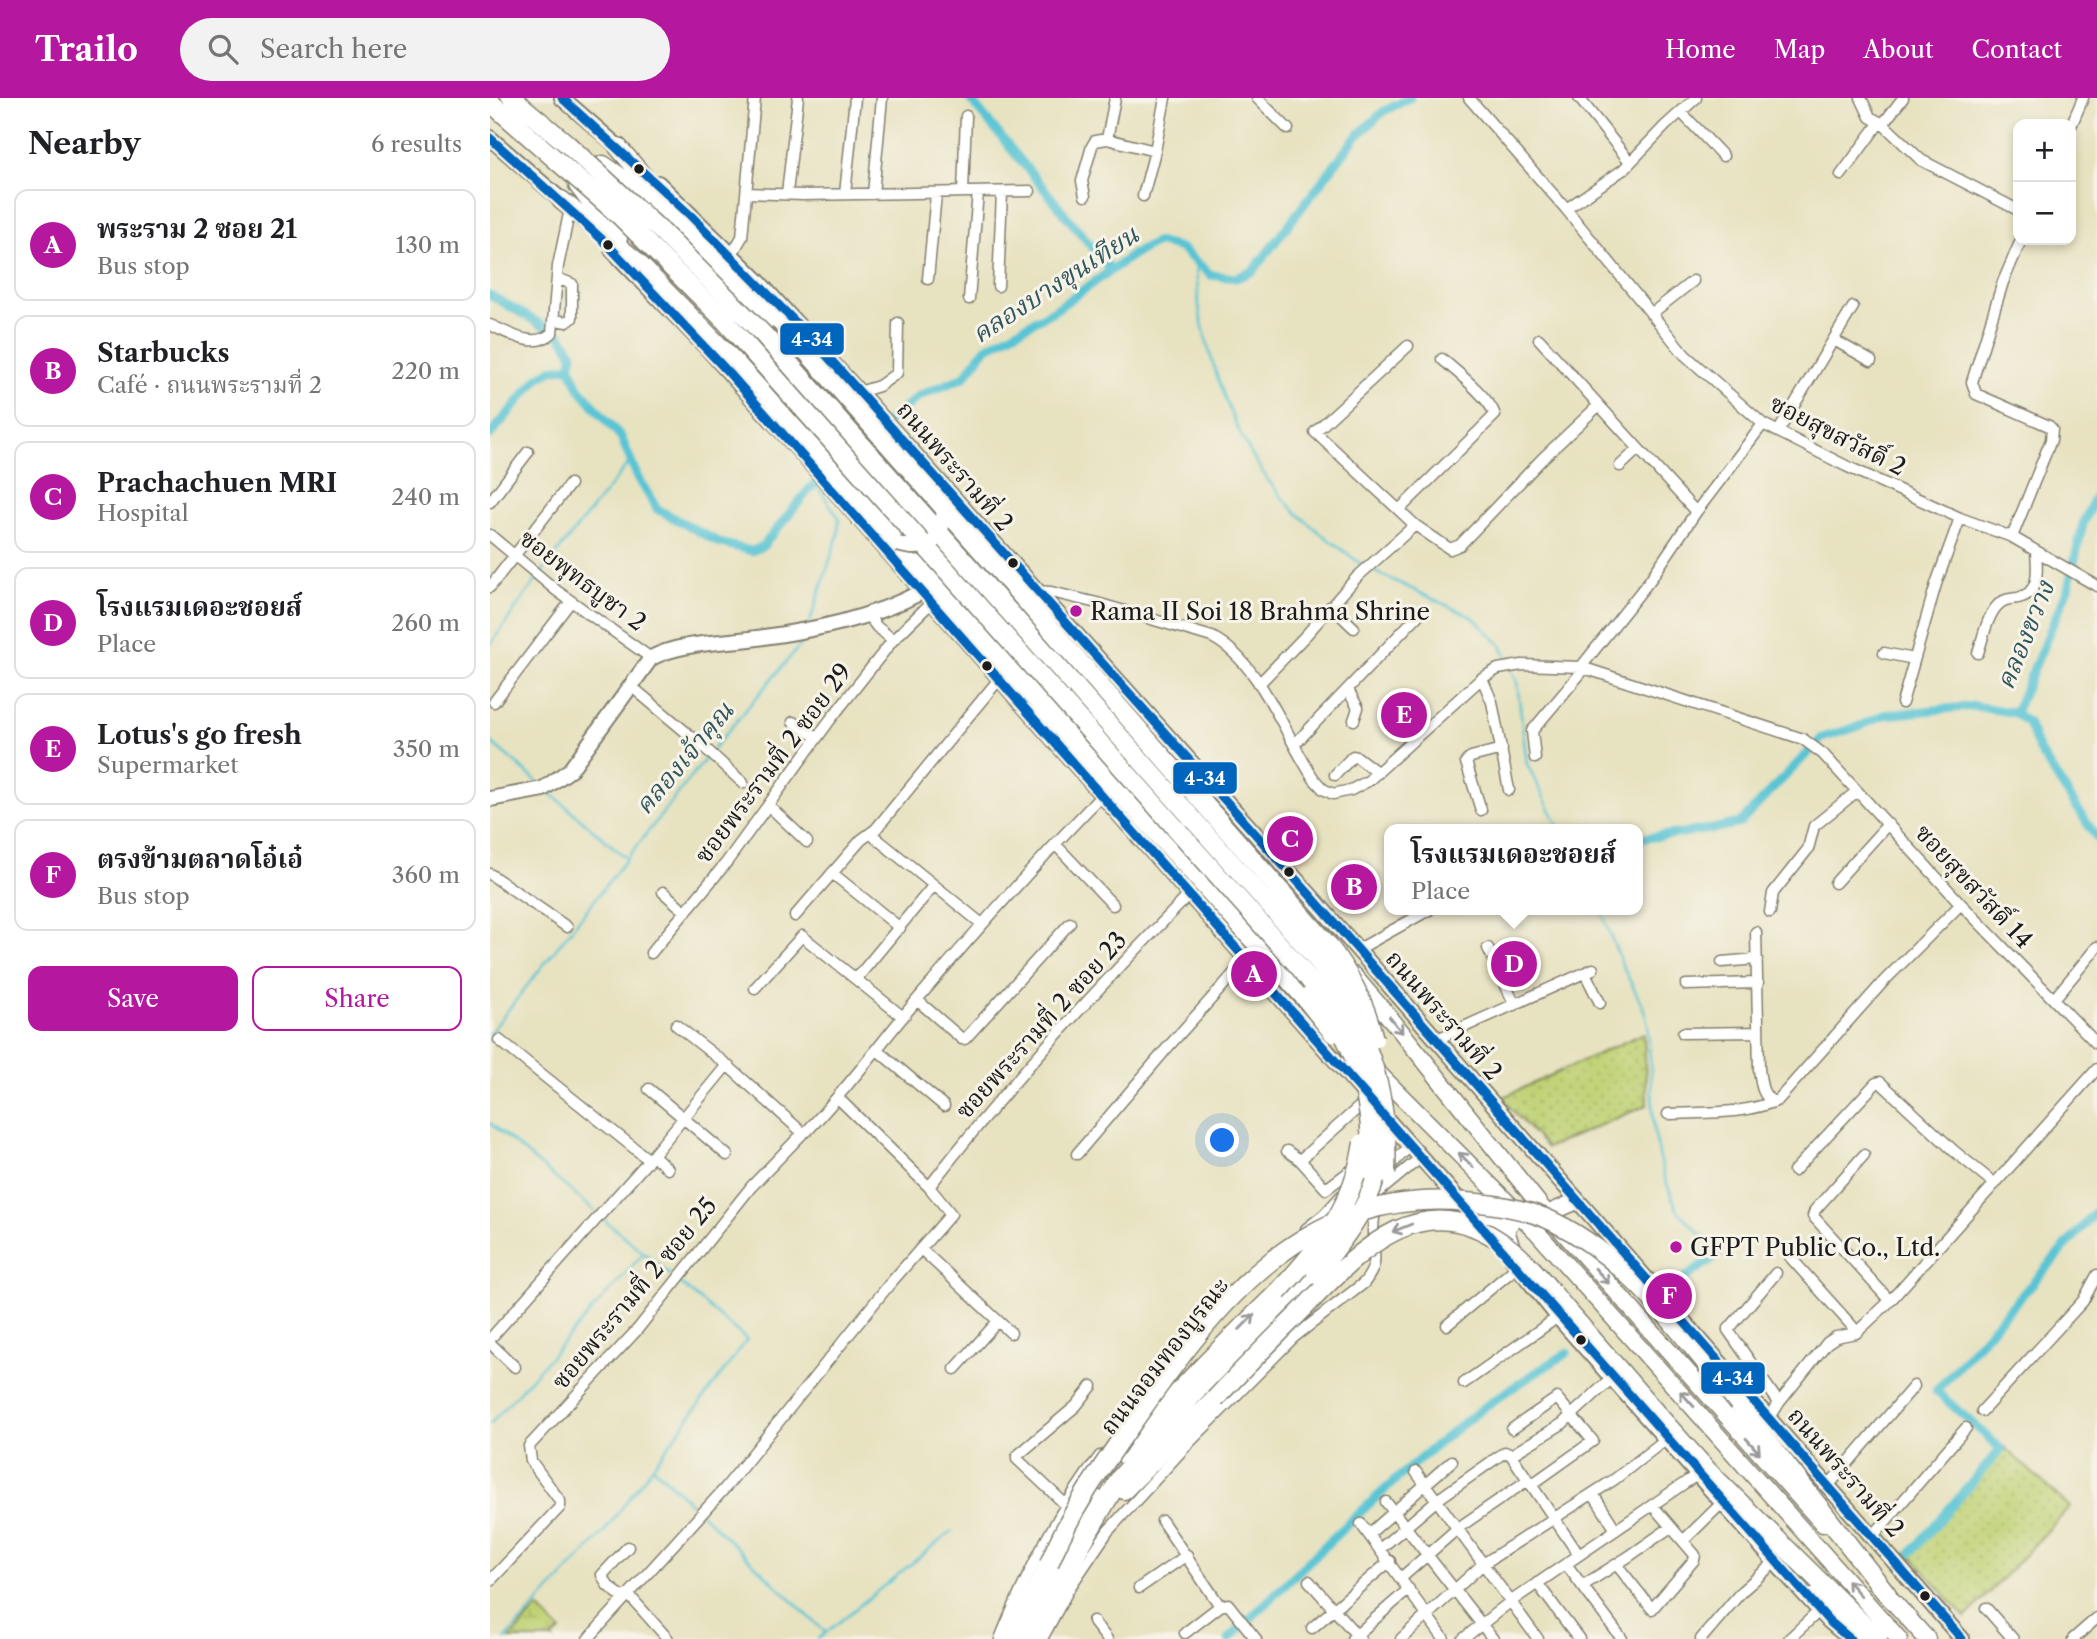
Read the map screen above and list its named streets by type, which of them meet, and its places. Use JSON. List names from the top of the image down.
{
  "streets": {
    "main road": ["ถนนพระรามที่ 2"],
    "street": [
      "ซอยสุขสวัสดิ์ 2",
      "ซอยพุทธบูชา 2",
      "ซอยพระรามที่ 2 ซอย 29",
      "ซอยสุขสวัสดิ์ 14",
      "ซอยพระรามที่ 2 ซอย 23",
      "ซอยพระรามที่ 2 ซอย 25",
      "ถนนจอมทองบูรณะ"
    ]
  },
  "water": ["คลองบางขุนเทียน", "คลองขวาง", "คลองเจ้าคุณ"],
  "places": ["Rama II Soi 18 Brahma Shrine", "GFPT Public Co., Ltd."],
  "lines": ["transit line 4-34"],
  "page": {
    "header": "Trailo",
    "search": "Search here",
    "nav": [
      "Home",
      "Map",
      "About",
      "Contact"
    ],
    "heading": ["Nearby", "6 results"],
    "map_buttons": ["+", "−"],
    "list": [
      {
        "mark": "A",
        "name": "พระราม 2 ซอย 21",
        "note": "Bus stop",
        "value": "130 m"
      },
      {
        "mark": "B",
        "name": "Starbucks",
        "note": "Café · ถนนพระรามที่ 2",
        "value": "220 m"
      },
      {
        "mark": "C",
        "name": "Prachachuen MRI",
        "note": "Hospital",
        "value": "240 m"
      },
      {
        "mark": "D",
        "name": "โรงแรมเดอะชอยส์",
        "note": "Place",
        "value": "260 m"
      },
      {
        "mark": "E",
        "name": "Lotus's go fresh",
        "note": "Supermarket",
        "value": "350 m"
      },
      {
        "mark": "F",
        "name": "ตรงข้ามตลาดโอ๋เอ๋",
        "note": "Bus stop",
        "value": "360 m"
      }
    ],
    "pins": [
      "E",
      "C",
      "B",
      "D",
      "A",
      "F"
    ],
    "popup": ["โรงแรมเดอะชอยส์", "Place"],
    "buttons": ["Save", "Share"]
  }
}
